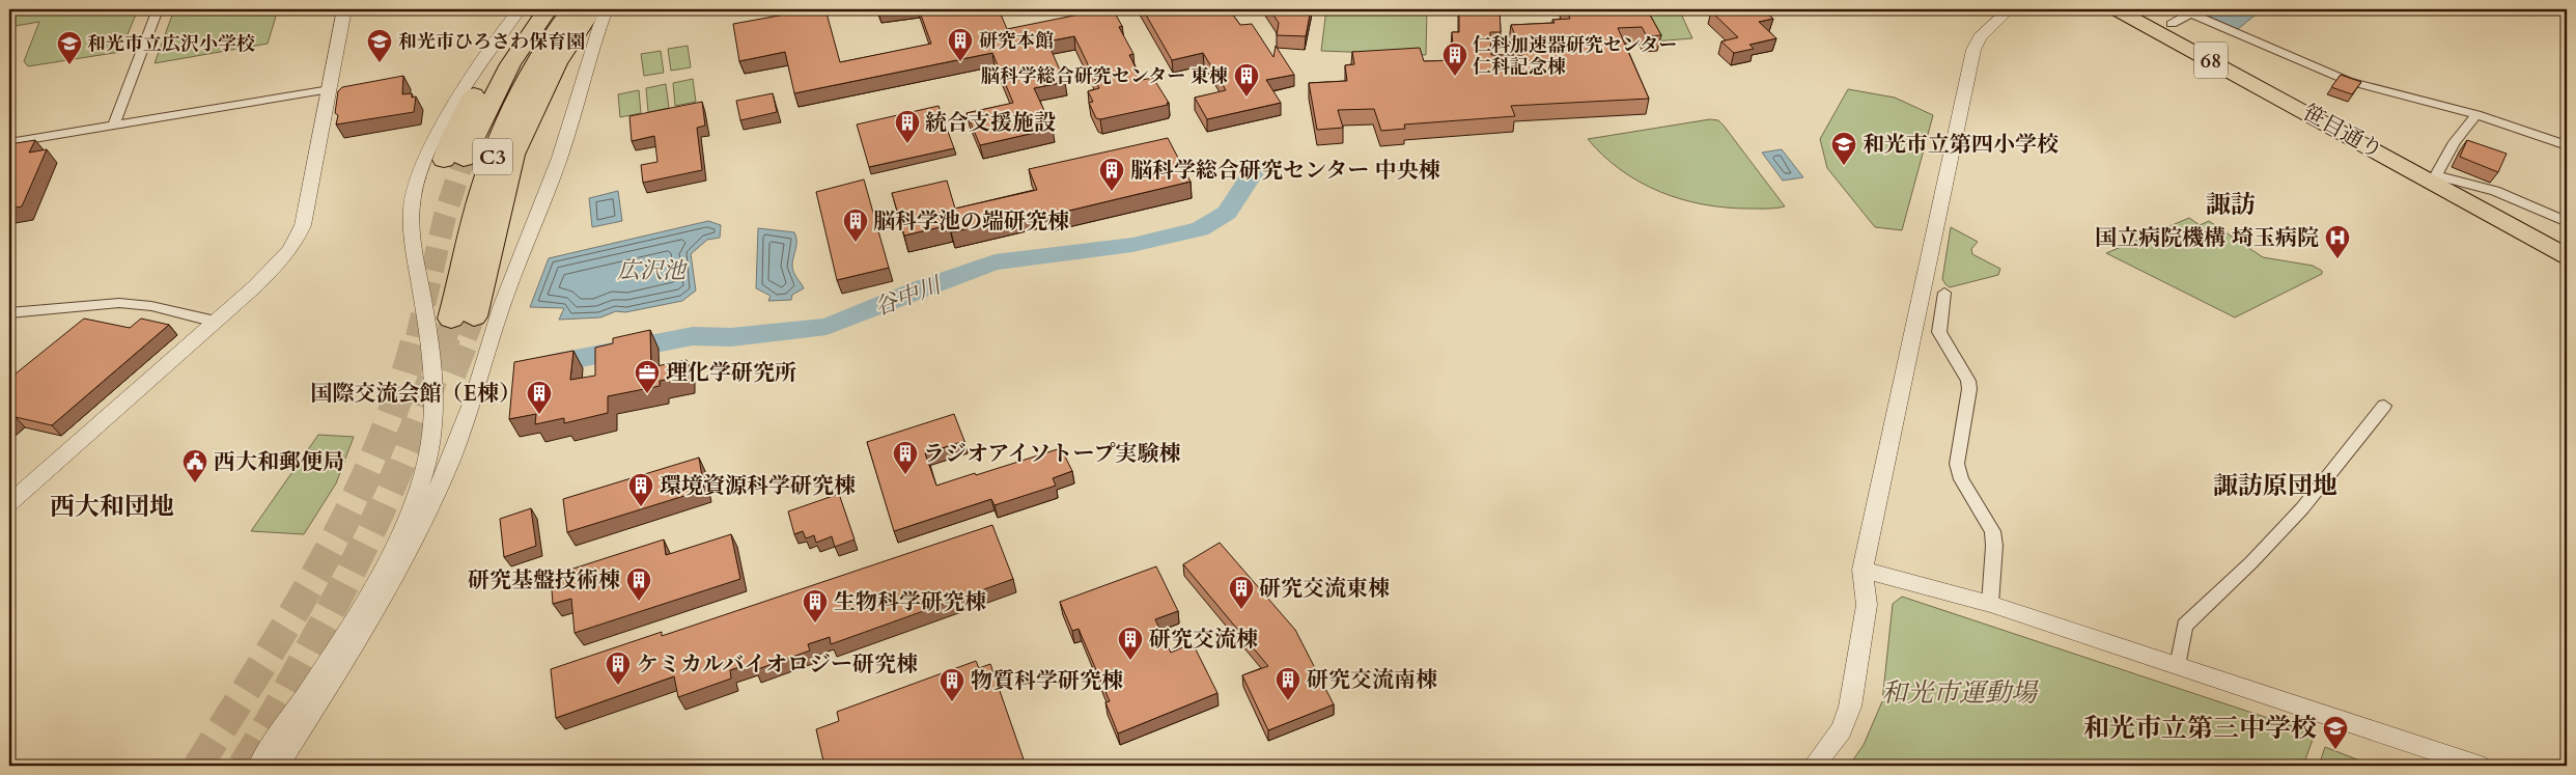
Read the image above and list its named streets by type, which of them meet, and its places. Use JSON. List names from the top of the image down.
{
  "streets": {
    "highway": ["C3"],
    "main road": ["68", "笹目通り"]
  },
  "districts": ["諏訪", "諏訪原団地", "西大和団地"],
  "water": ["広沢池", "谷中川"],
  "parks": ["和光市運動場"],
  "places": {
    "building": [
      "研究本館",
      "仁科加速器研究センター 仁科記念棟",
      "脳科学総合研究センター 東棟",
      "統合支援施設",
      "脳科学総合研究センター 中央棟",
      "脳科学池の端研究棟",
      "国際交流会館（E棟）",
      "ラジオアイソトープ実験棟",
      "環境資源科学研究棟",
      "研究基盤技術棟",
      "研究交流東棟",
      "生物科学研究棟",
      "研究交流棟",
      "ケミカルバイオロジー研究棟",
      "研究交流南棟",
      "物質科学研究棟"
    ],
    "school or university": [
      "和光市ひろさわ保育園",
      "和光市立広沢小学校",
      "和光市立第四小学校",
      "和光市立第三中学校"
    ],
    "hospital": ["国立病院機構 埼玉病院"],
    "office": ["理化学研究所"],
    "public building": ["西大和郵便局"]
  }
}
